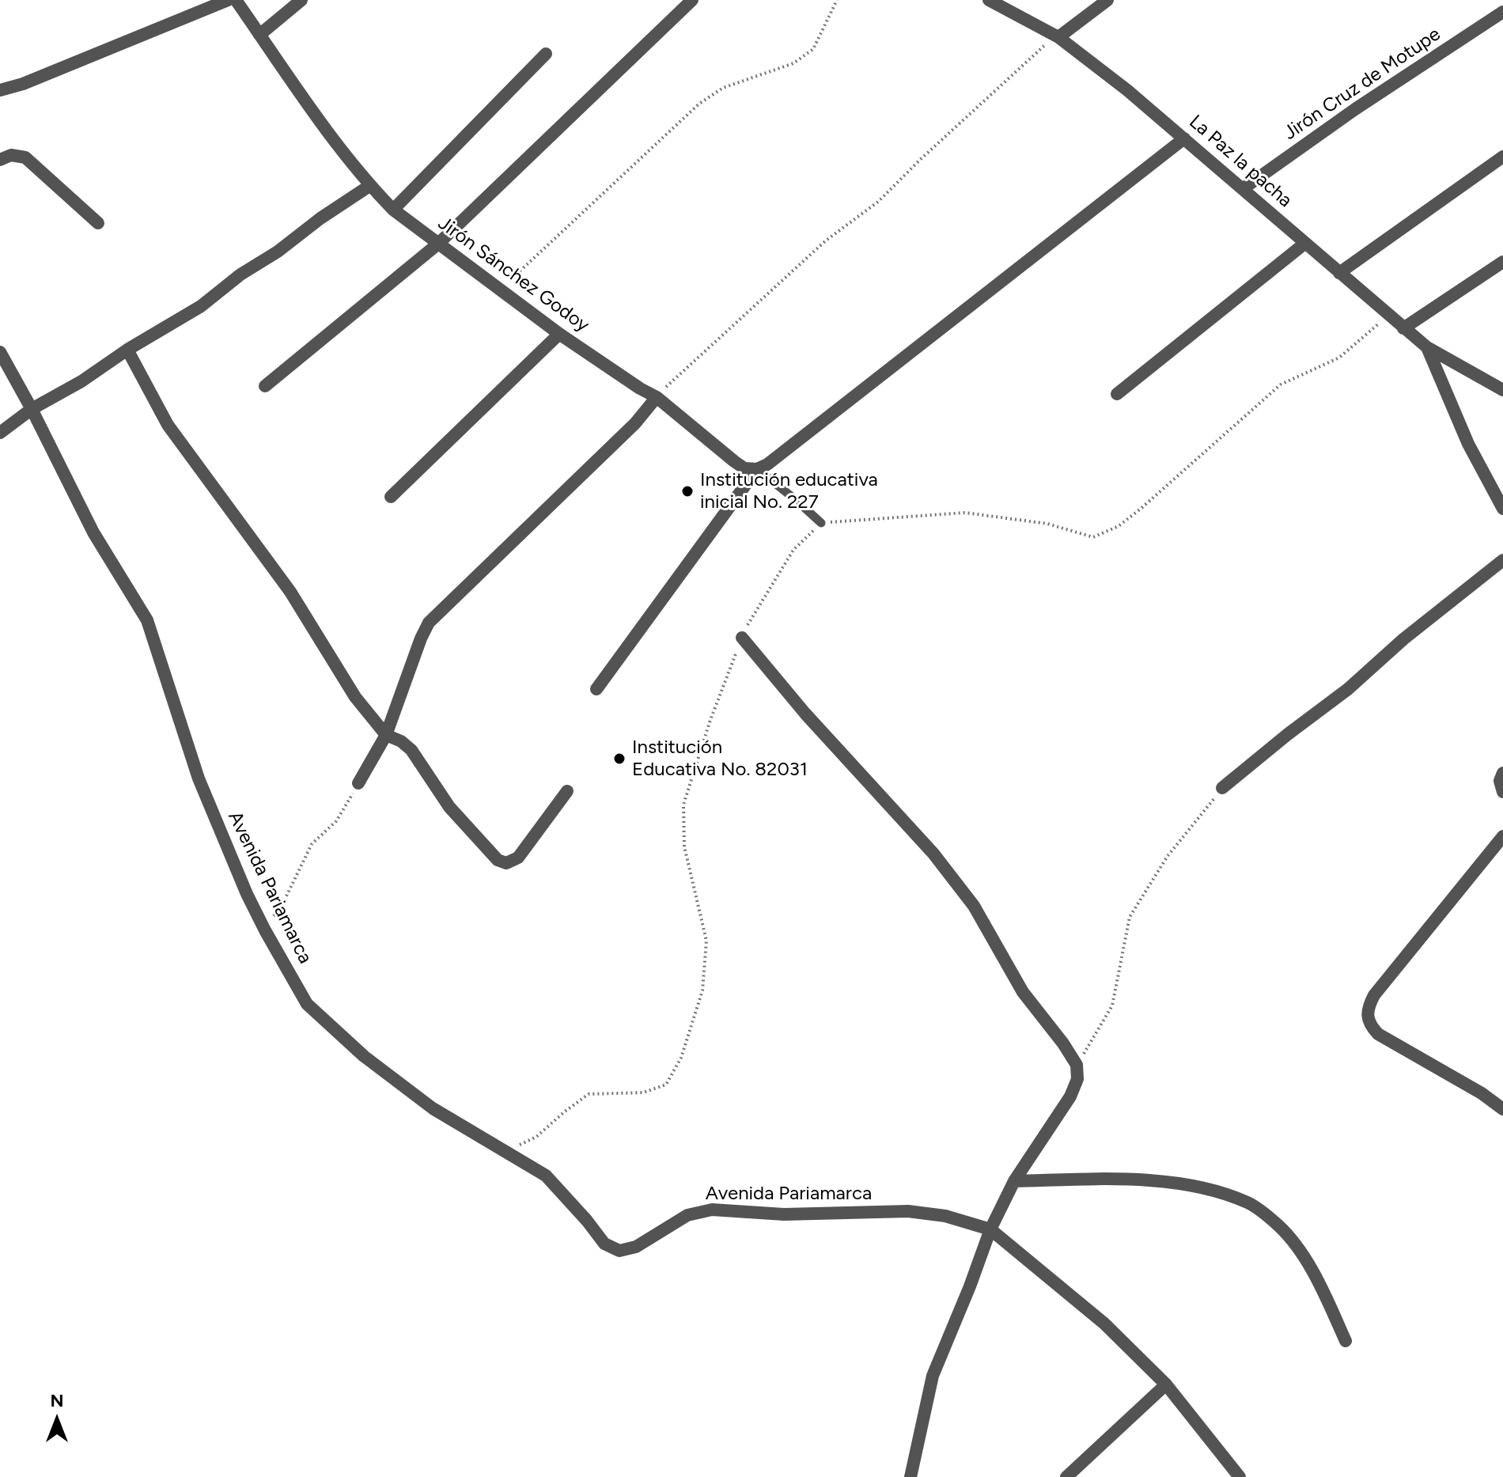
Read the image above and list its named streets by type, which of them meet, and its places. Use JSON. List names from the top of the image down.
{
  "streets": {
    "street": [
      "Jirón Cruz de Motupe",
      "La Paz la pacha",
      "Jirón Sánchez Godoy",
      "Avenida Pariamarca"
    ]
  },
  "crossings": [
    ["Jirón Cruz de Motupe", "La Paz la pacha"]
  ],
  "places": ["Institución educativa inicial No. 227", "Institución Educativa No. 82031"],
  "north": "top"
}
